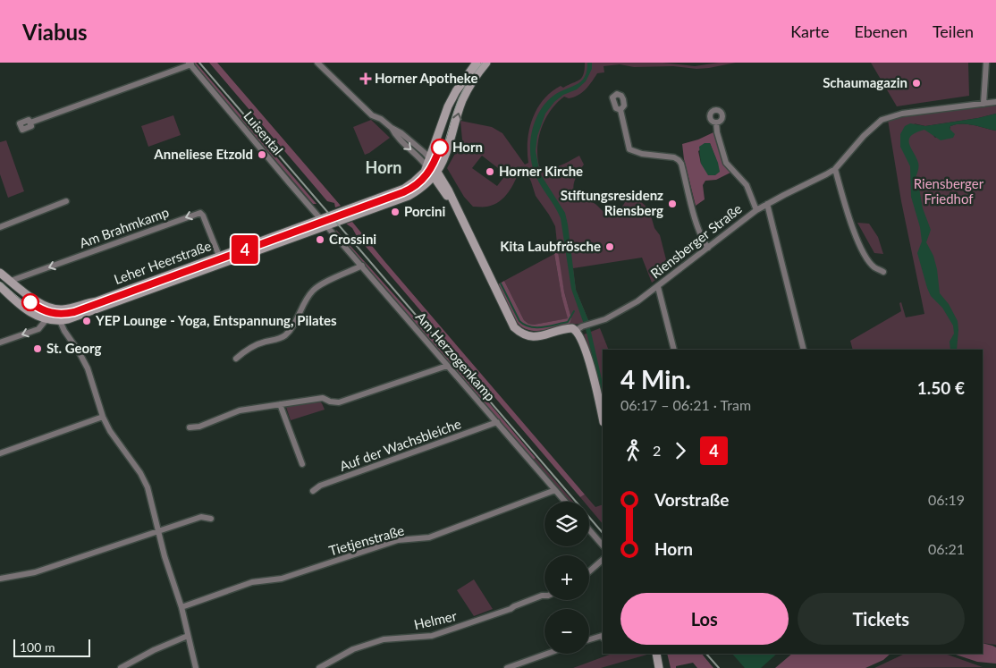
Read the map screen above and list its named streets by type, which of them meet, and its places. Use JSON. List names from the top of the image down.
{
  "streets": {
    "main road": ["Riensberger Straße", "Leher Heerstraße"],
    "street": [
      "Luisental",
      "Am Brahmkamp",
      "Am Herzogenkamp",
      "Auf der Wachsbleiche",
      "Tietjenstraße",
      "Helmer"
    ]
  },
  "crossings": [
    ["Luisental", "Leher Heerstraße"],
    ["Luisental", "Am Herzogenkamp"],
    ["Am Brahmkamp", "Leher Heerstraße"],
    ["Riensberger Straße", "Leher Heerstraße"],
    ["Leher Heerstraße", "Am Herzogenkamp"],
    ["Am Herzogenkamp", "Auf der Wachsbleiche"],
    ["Am Herzogenkamp", "Tietjenstraße"]
  ],
  "one_way": ["Am Brahmkamp"],
  "districts": ["Horn"],
  "parks": ["Riensberger Friedhof"],
  "places": {
    "health": ["Horner Apotheke"],
    "other": [
      "Schaumagazin",
      "Horn",
      "Anneliese Etzold",
      "Horner Kirche",
      "Stiftungsresidenz Riensberg",
      "Porcini",
      "Crossini",
      "Kita Laubfrösche",
      "YEP Lounge - Yoga, Entspannung, Pilates",
      "St. Georg"
    ]
  },
  "lines": ["tram line 4"],
  "scale_bar": "100 m",
  "page": {
    "header": "Viabus",
    "nav": ["Karte", "Ebenen", "Teilen"],
    "on_map": "4",
    "heading": ["4 Min.", "06:17 – 06:21 · Tram", "1.50 €"],
    "legs": ["2", "4"],
    "list": [
      {
        "name": "Vorstraße",
        "value": "06:19"
      },
      {
        "name": "Horn",
        "value": "06:21"
      }
    ],
    "map_buttons": ["+", "−"],
    "buttons": ["Los", "Tickets"],
    "scale": "100 m"
  }
}
